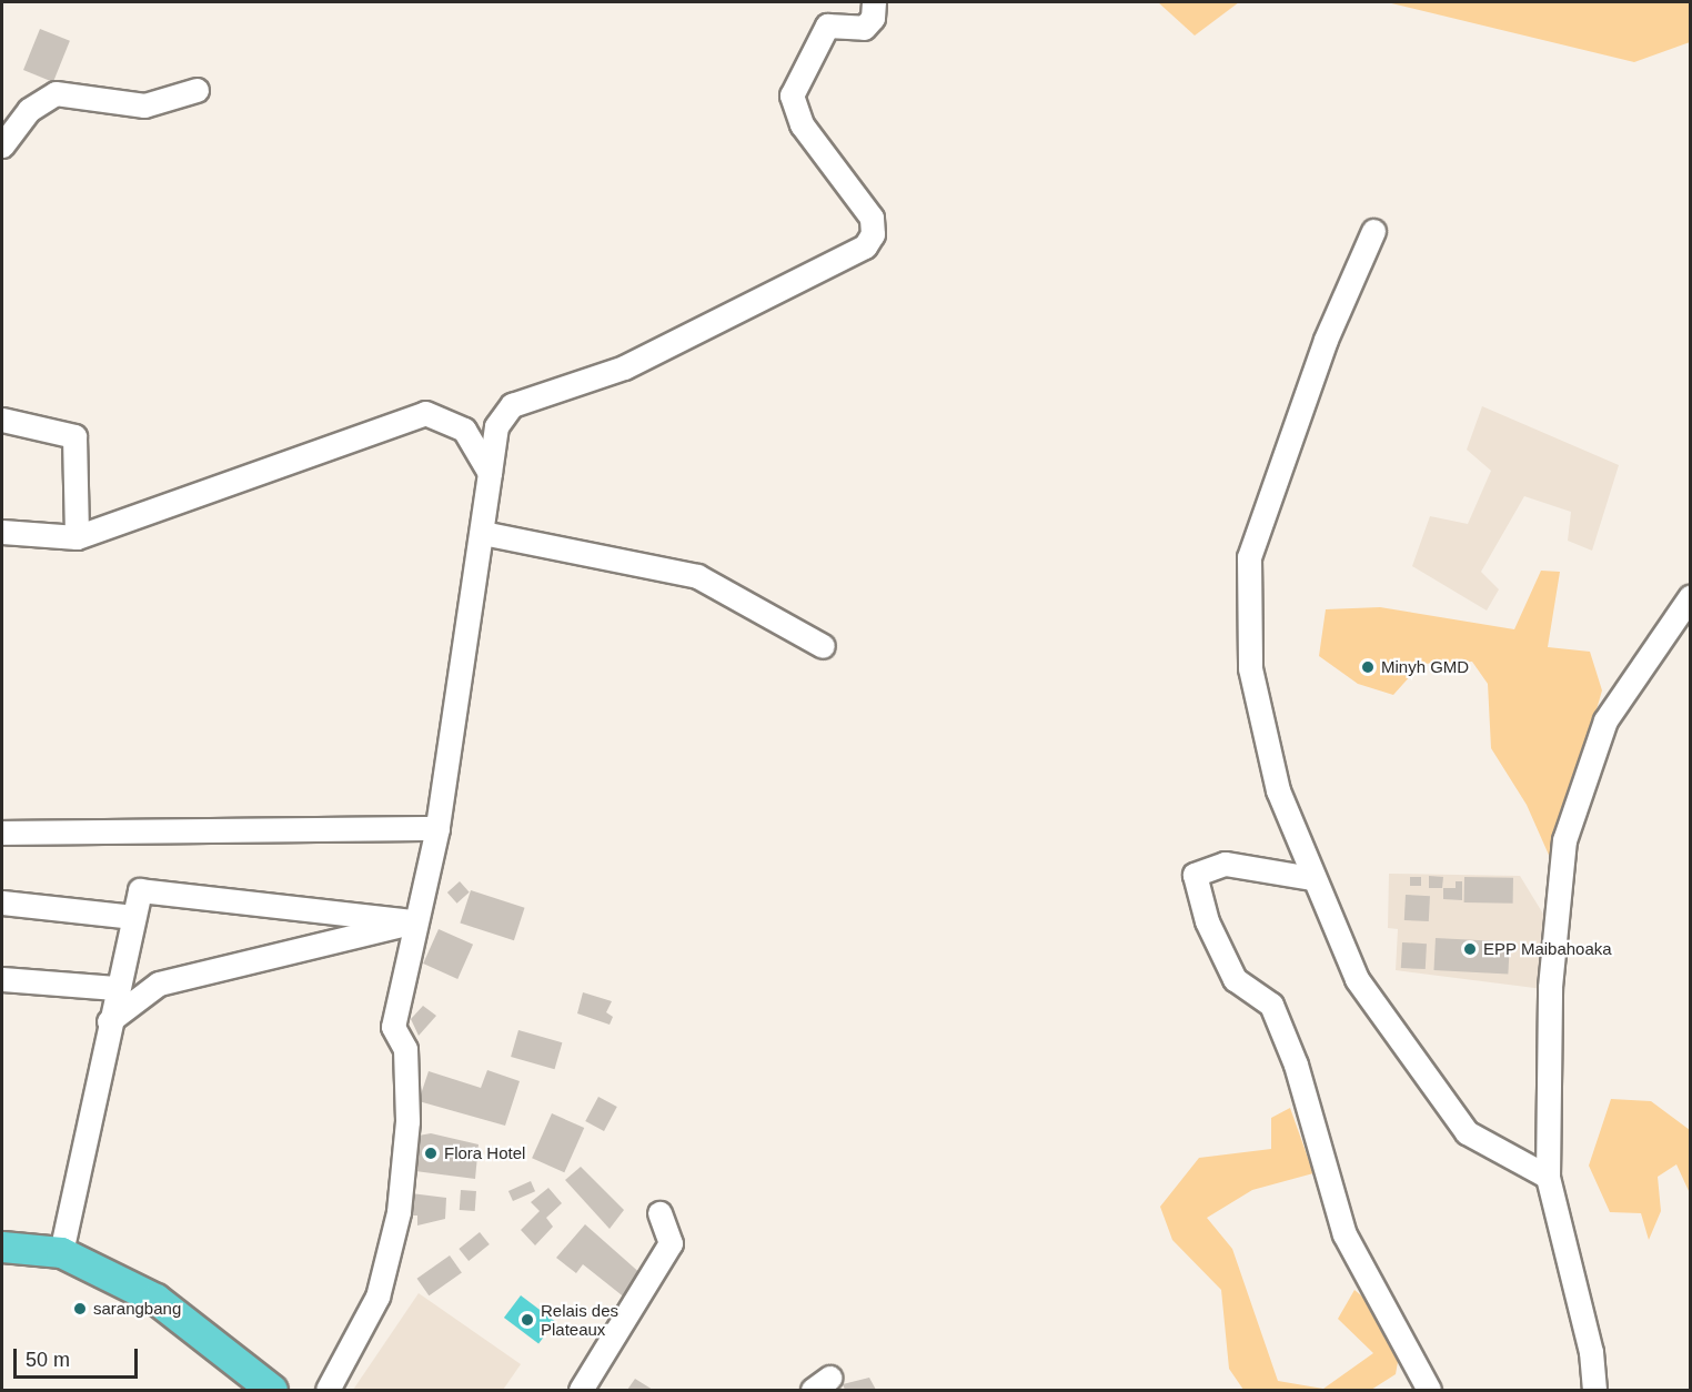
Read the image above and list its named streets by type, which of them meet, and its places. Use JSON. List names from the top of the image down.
{
  "places": [
    "Minyh GMD",
    "EPP Maibahoaka",
    "Flora Hotel",
    "sarangbang",
    "Relais des Plateaux"
  ],
  "scale_bar": "50 m"
}
